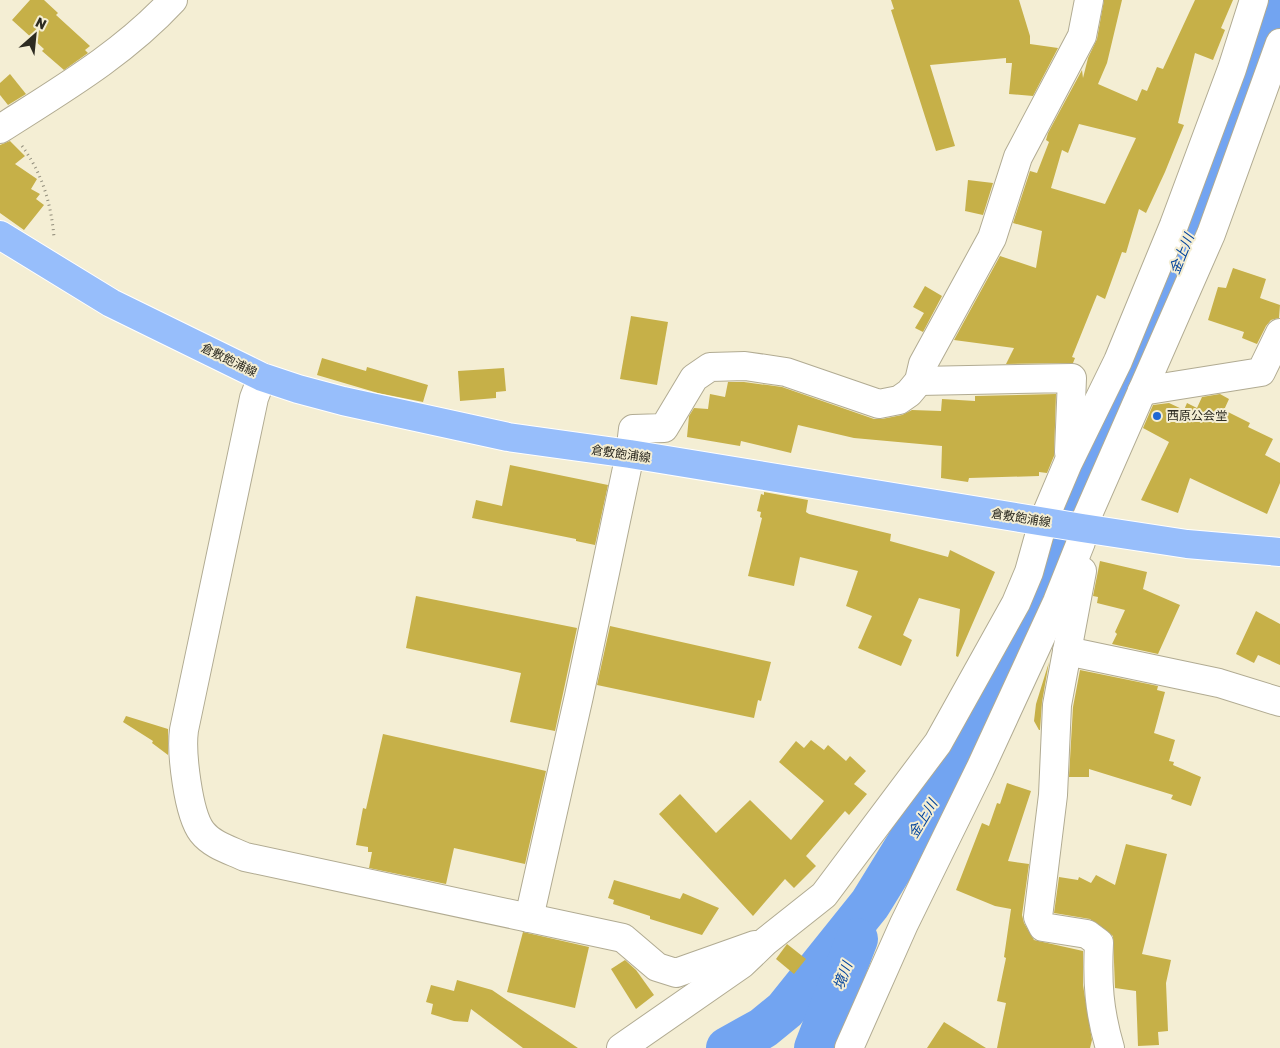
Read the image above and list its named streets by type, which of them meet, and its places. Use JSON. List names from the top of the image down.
{
  "streets": {
    "main road": ["倉敷飽浦線"]
  },
  "water": ["金上川", "境川"],
  "places": ["西原公会堂"],
  "north": "top right"
}
